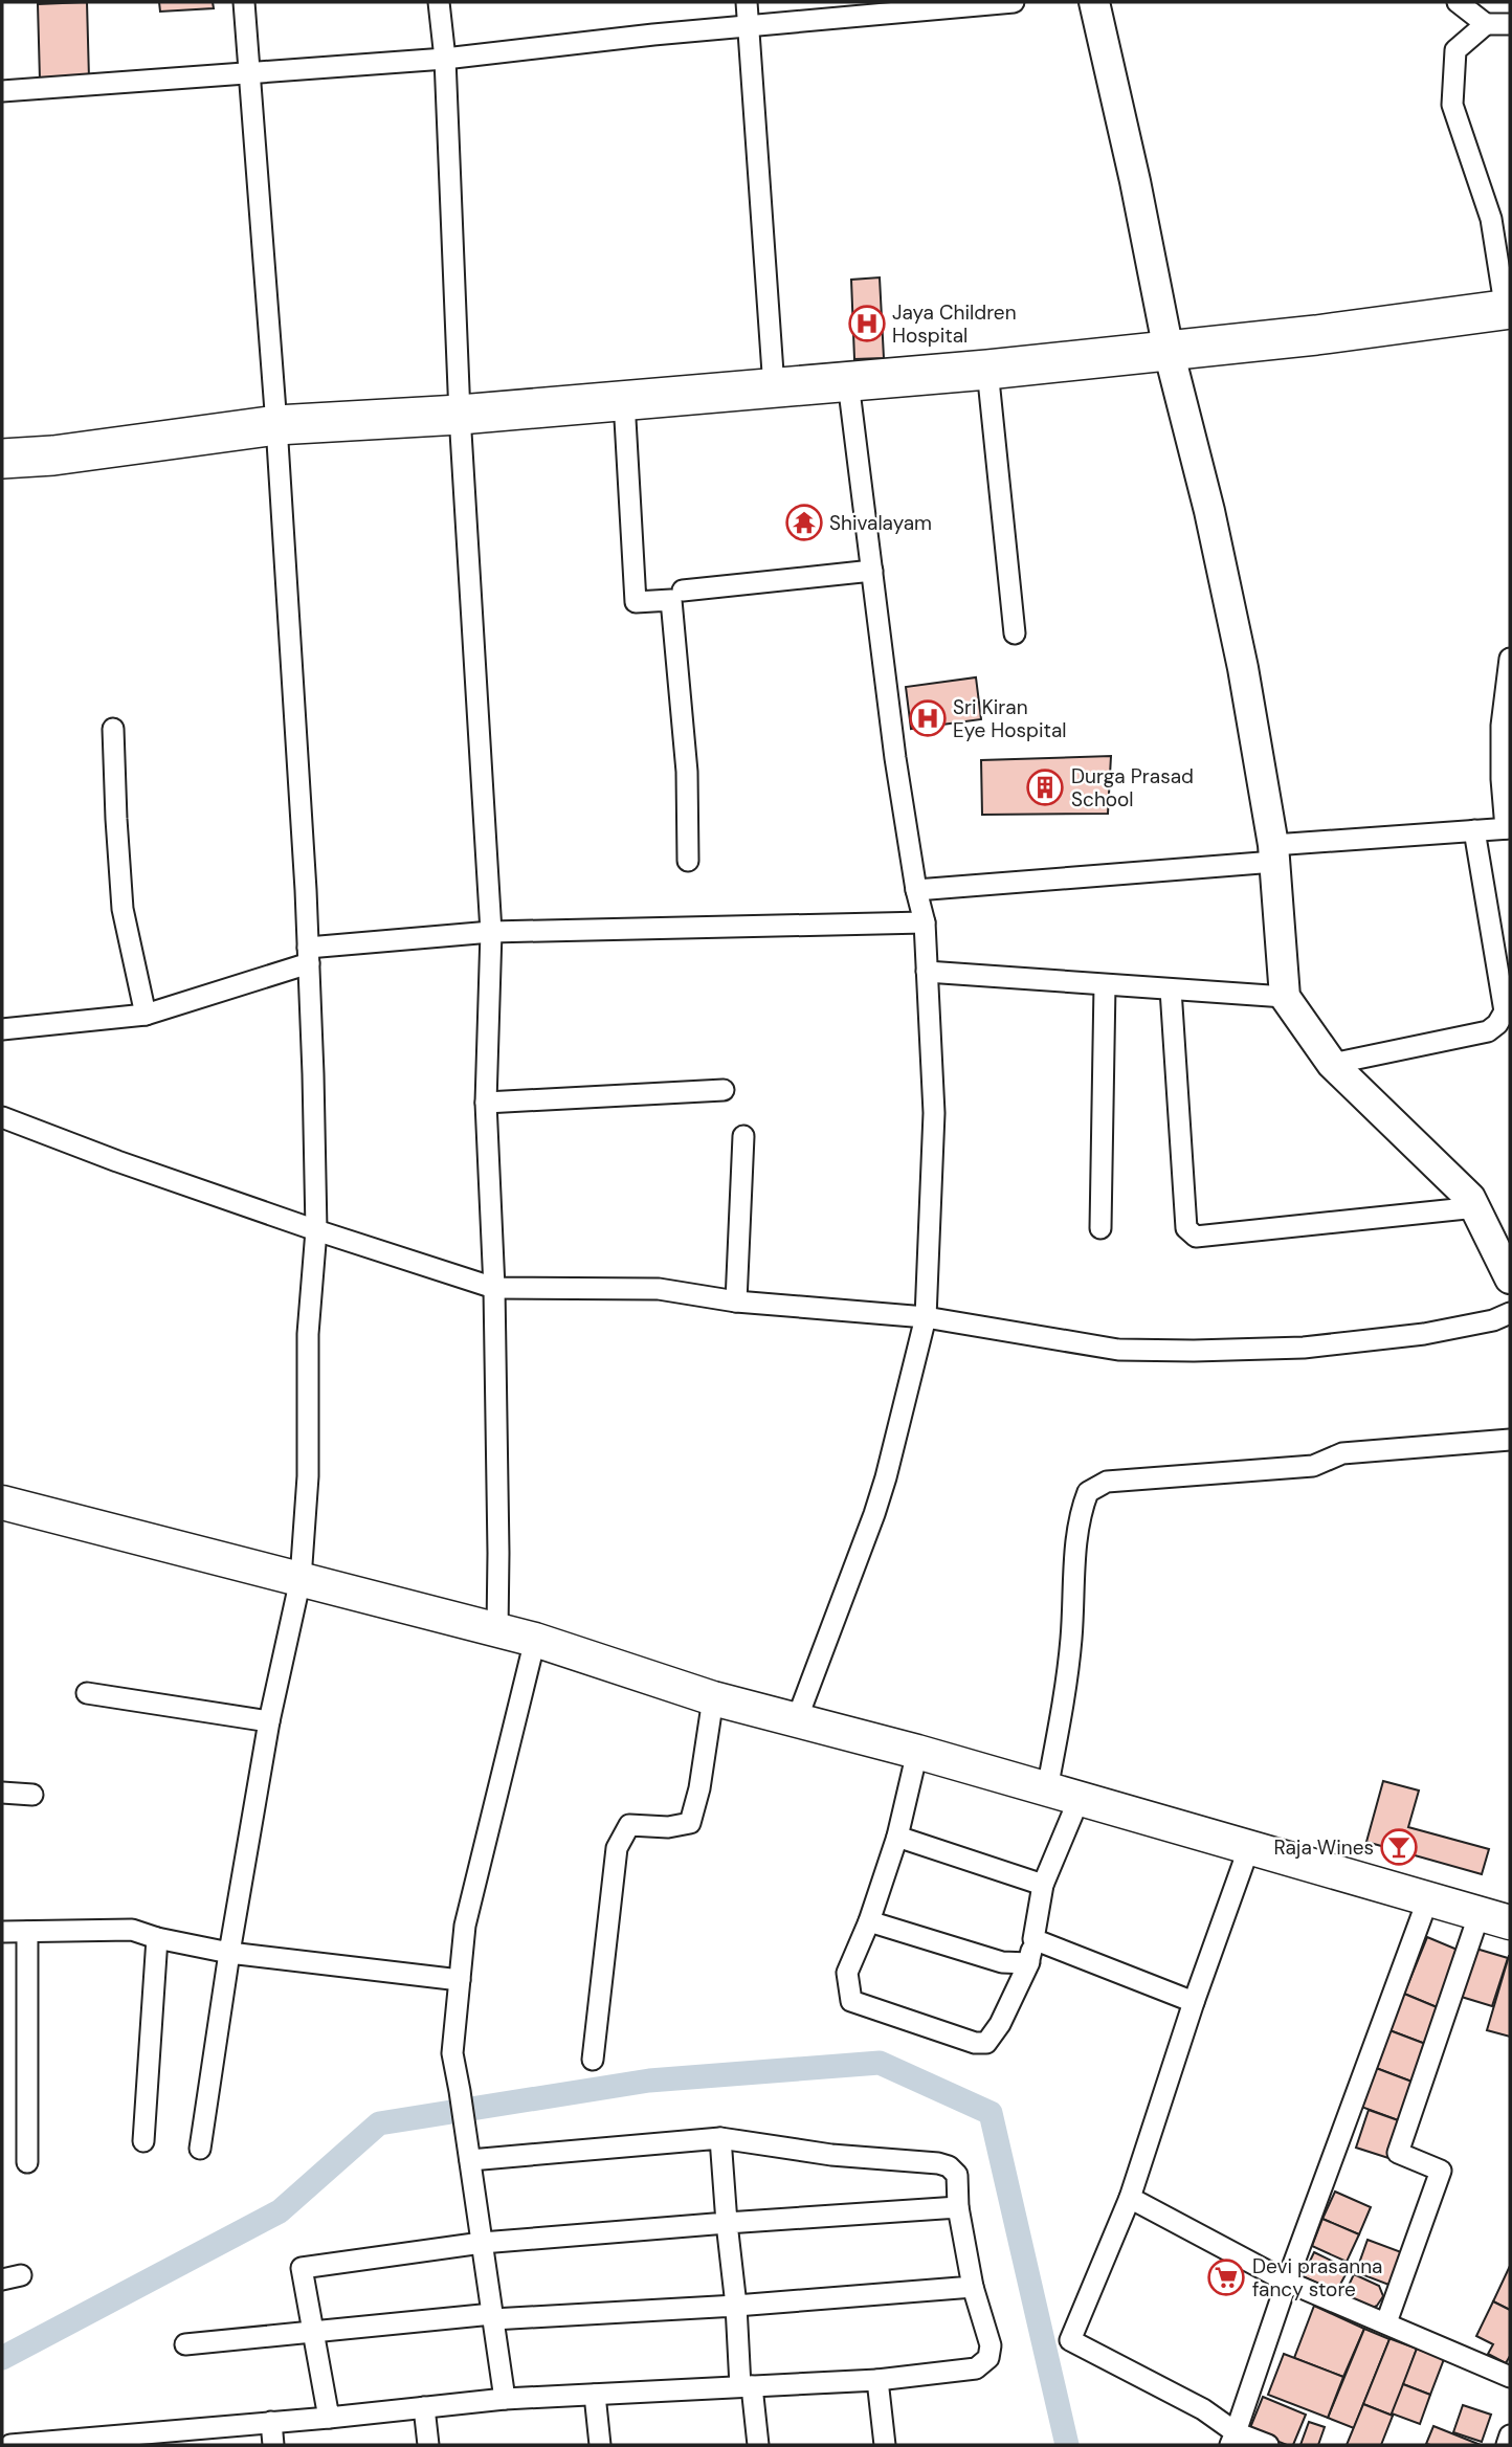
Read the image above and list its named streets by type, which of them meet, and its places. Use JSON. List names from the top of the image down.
{
  "places": {
    "hospital": ["Jaya Children Hospital", "Sri Kiran Eye Hospital"],
    "temple": ["Shivalayam"],
    "building": ["Durga Prasad School"],
    "bar": ["Raja Wines"],
    "supermarket": ["Devi prasanna fancy store"]
  }
}
